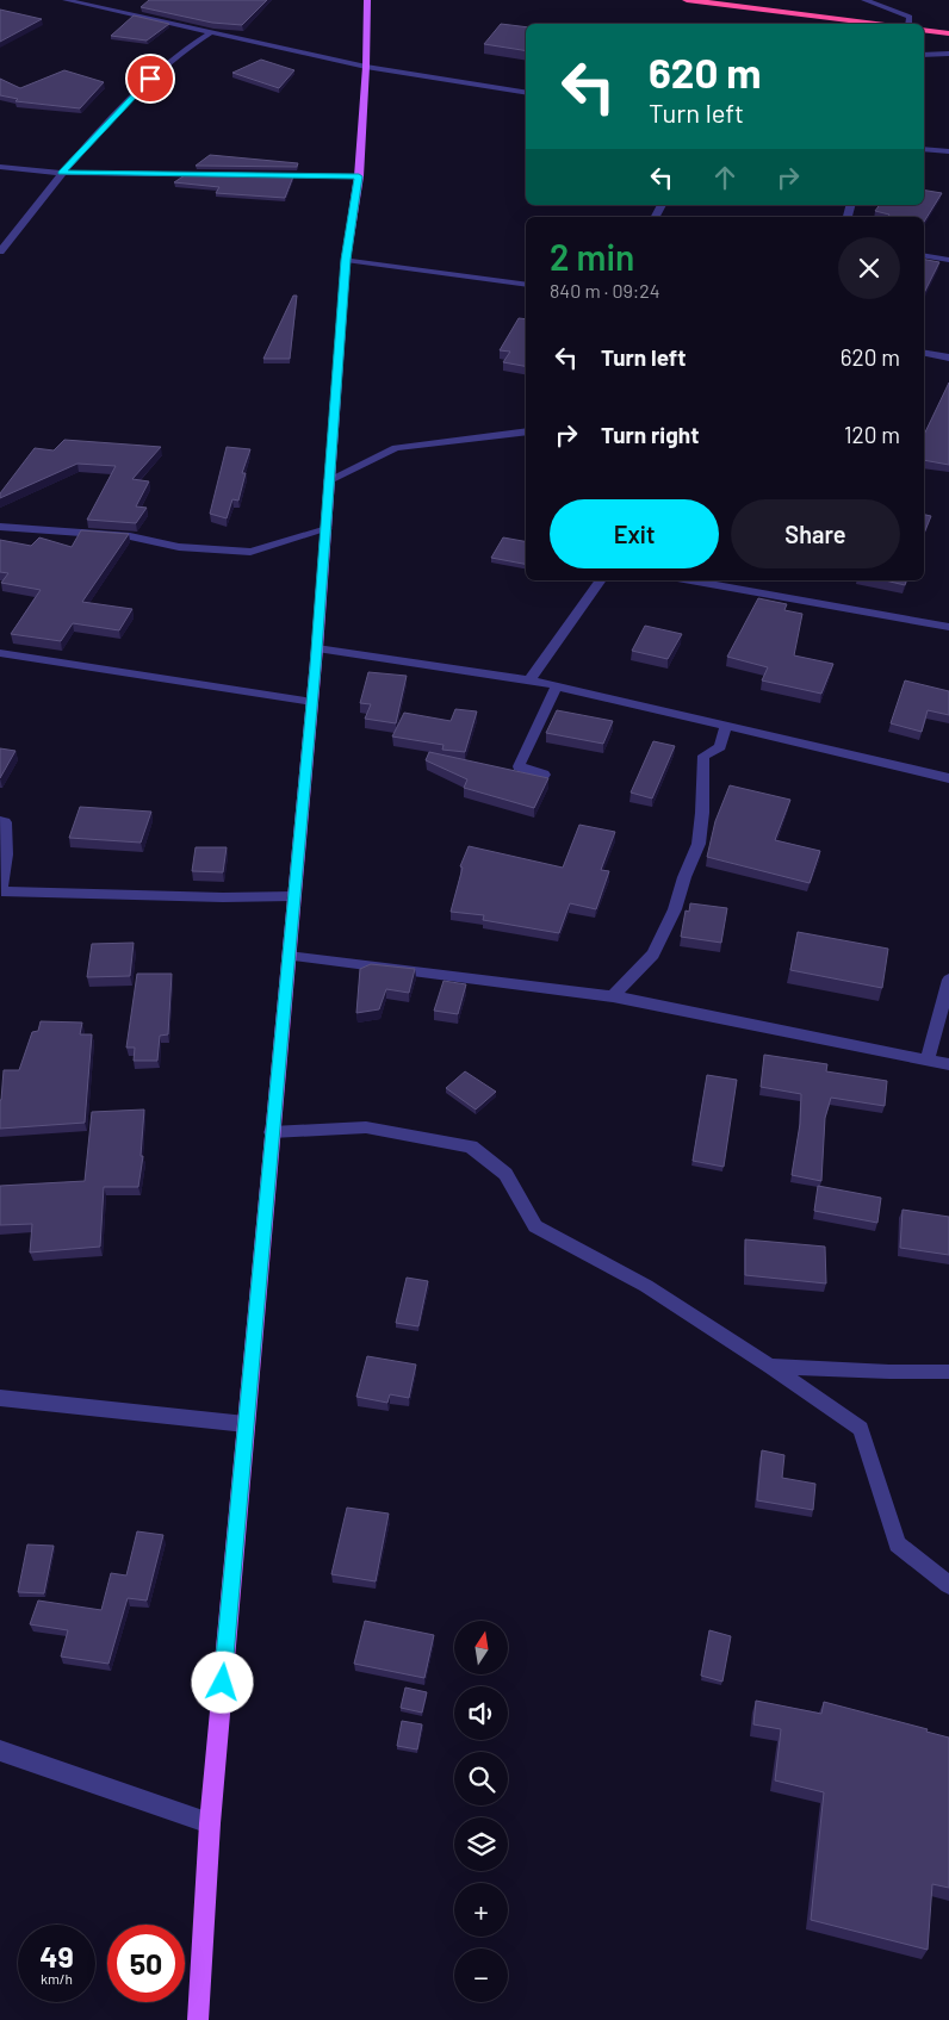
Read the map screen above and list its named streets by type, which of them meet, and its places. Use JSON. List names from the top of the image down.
{
  "north": "top",
  "page": {
    "turn": ["620 m", "Turn left"],
    "heading": ["2 min", "840 m · 09:24"],
    "list": [
      {
        "name": "Turn left",
        "value": "620 m"
      },
      {
        "name": "Turn right",
        "value": "120 m"
      }
    ],
    "buttons": ["Exit", "Share"],
    "map_buttons": ["+", "−"],
    "speed": "49 km/h",
    "limit": "50"
  }
}
